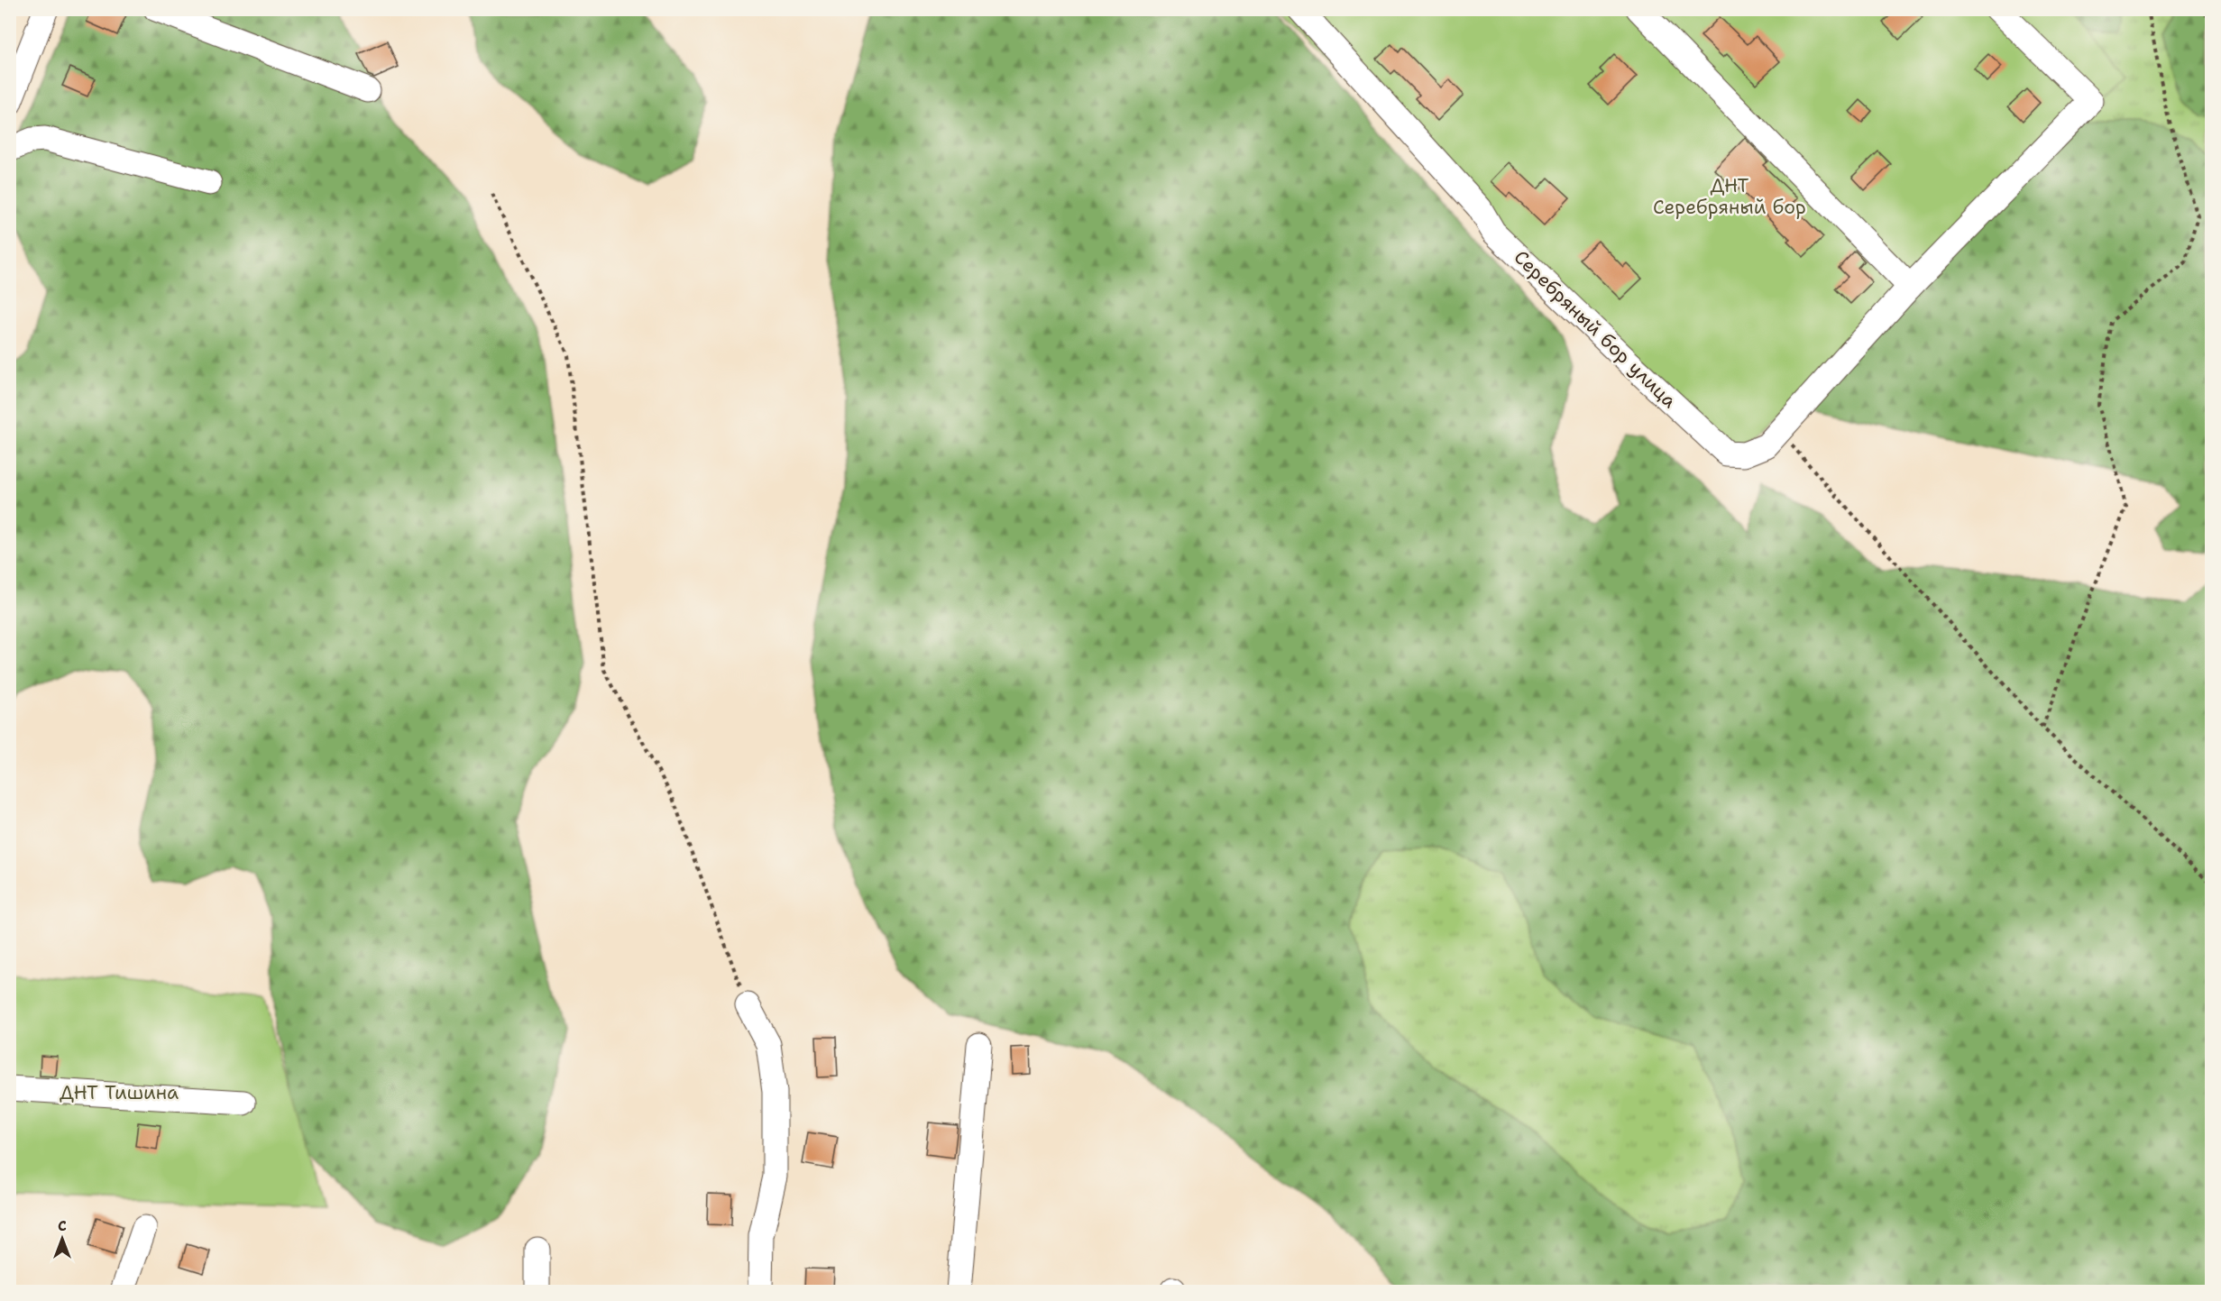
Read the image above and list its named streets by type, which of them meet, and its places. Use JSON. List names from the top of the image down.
{
  "streets": {
    "street": ["Серебряный бор улица"]
  },
  "parks": ["ДНТ Серебряный бор", "ДНТ Тишина"],
  "north": "top"
}
